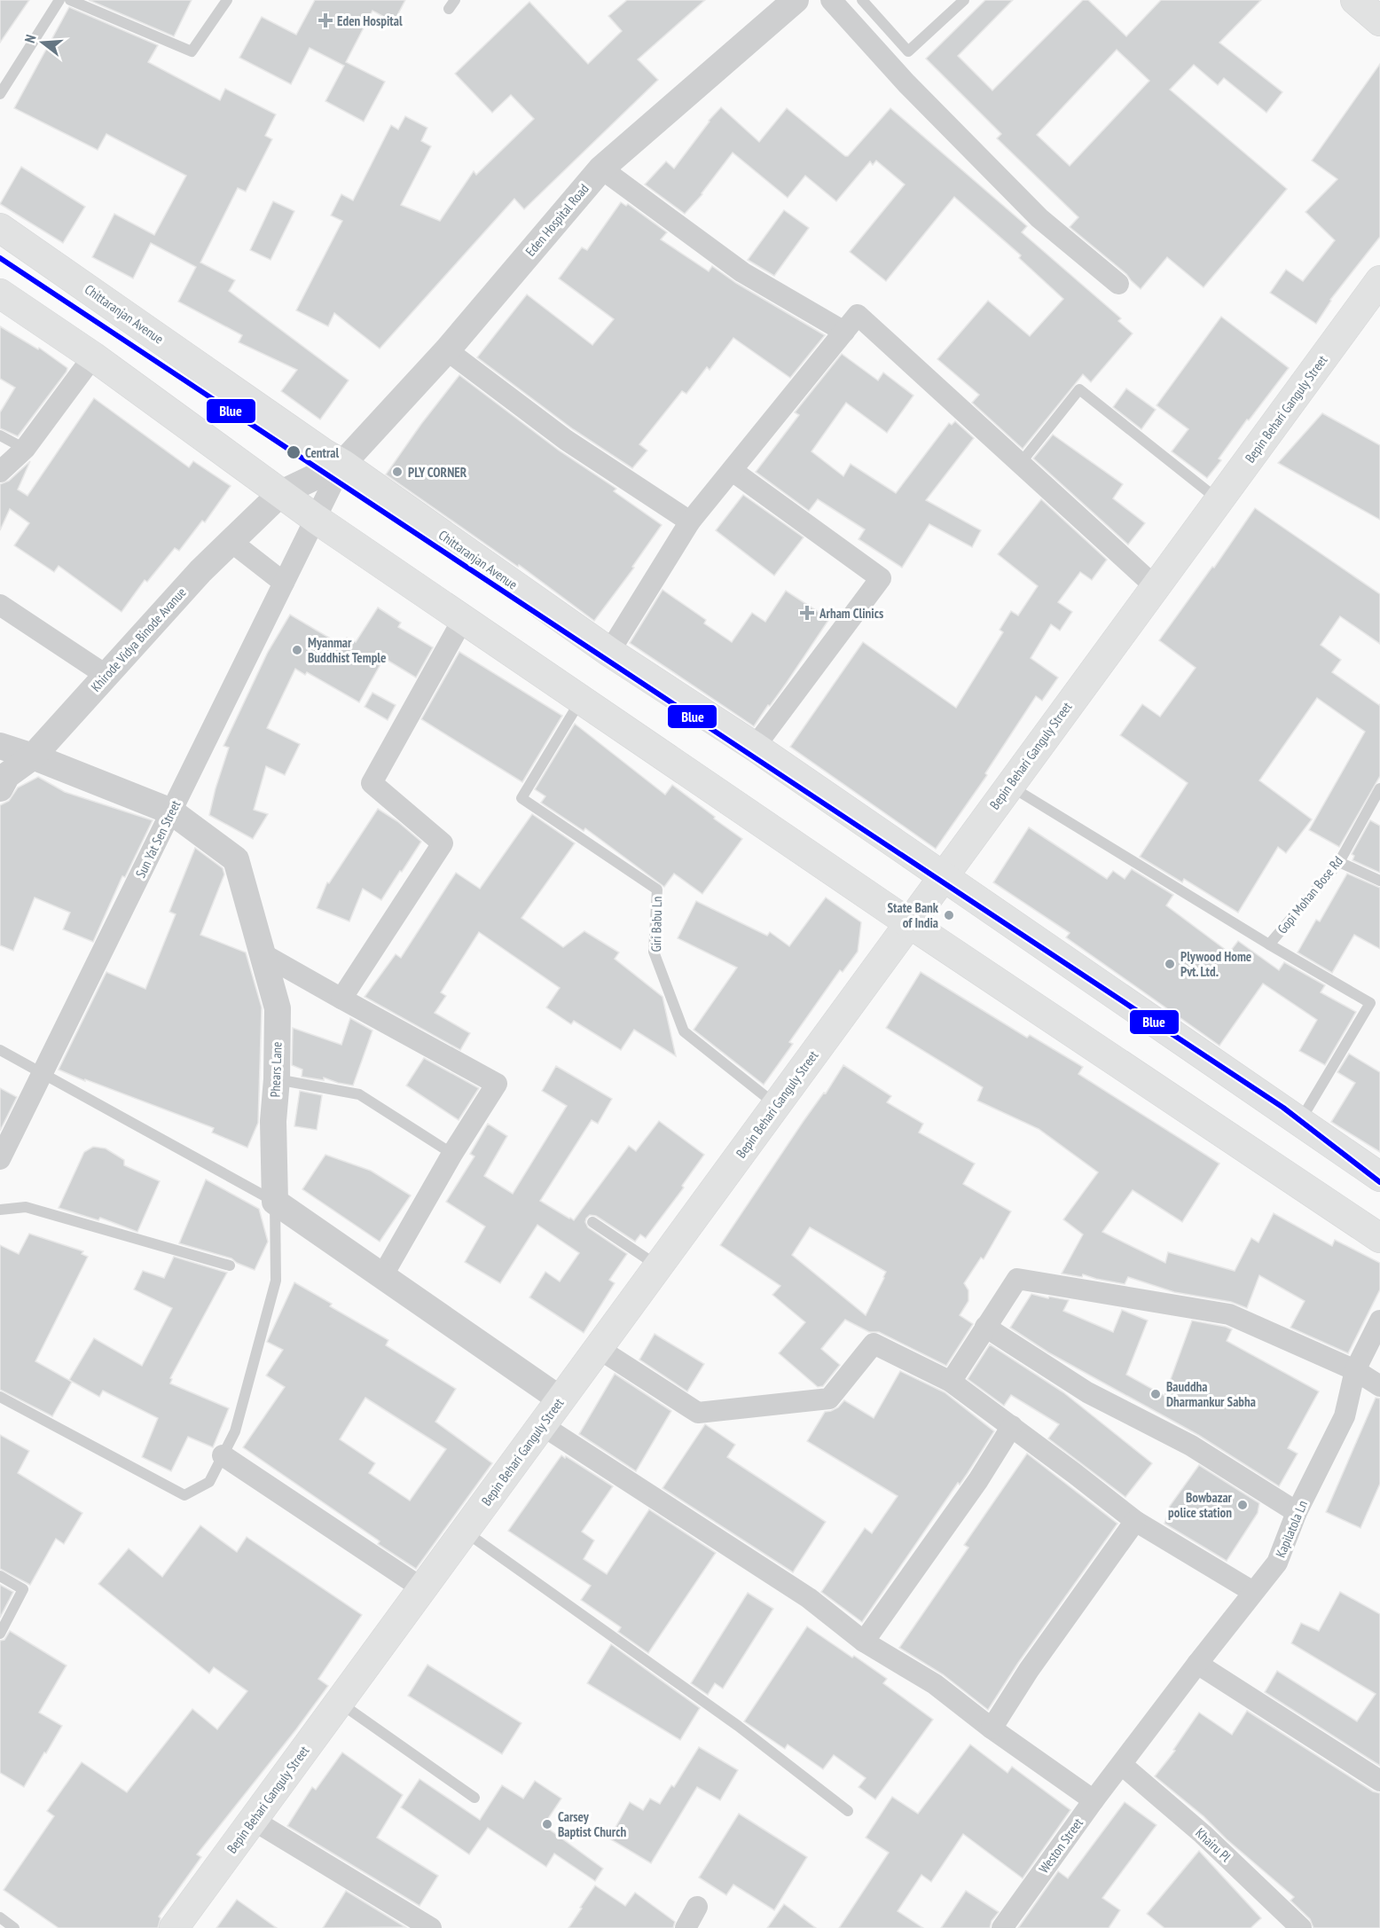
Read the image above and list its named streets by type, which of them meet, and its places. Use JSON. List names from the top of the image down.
{
  "streets": {
    "main road": ["Chittaranjan Avenue", "Bepin Behari Ganguly Street"],
    "street": [
      "Eden Hospital Road",
      "Khirode Vidya Binode Avanue",
      "Sun Yat Sen Street",
      "Phears Lane",
      "Kapilatola Ln",
      "Khairu Pl",
      "Weston Street"
    ],
    "lane": ["Gopi Mohan Bose Rd", "Giri Babu Ln"]
  },
  "crossings": [
    ["Eden Hospital Road", "Chittaranjan Avenue"],
    ["Eden Hospital Road", "Khirode Vidya Binode Avanue"],
    ["Eden Hospital Road", "Sun Yat Sen Street"],
    ["Chittaranjan Avenue", "Bepin Behari Ganguly Street"],
    ["Chittaranjan Avenue", "Khirode Vidya Binode Avanue"],
    ["Chittaranjan Avenue", "Sun Yat Sen Street"],
    ["Bepin Behari Ganguly Street", "Giri Babu Ln"],
    ["Khirode Vidya Binode Avanue", "Sun Yat Sen Street"],
    ["Khirode Vidya Binode Avanue", "Phears Lane"],
    ["Sun Yat Sen Street", "Phears Lane"],
    ["Kapilatola Ln", "Khairu Pl"],
    ["Kapilatola Ln", "Weston Street"],
    ["Khairu Pl", "Weston Street"]
  ],
  "places": {
    "health": ["Eden Hospital", "Arham Clinics"],
    "other": [
      "Central",
      "PLY CORNER",
      "Myanmar Buddhist Temple",
      "State Bank of India",
      "Plywood Home Pvt. Ltd.",
      "Bauddha Dharmankur Sabha",
      "Bowbazar police station",
      "Carsey Baptist Church"
    ]
  },
  "lines": ["transit line Blue"],
  "north": "left"
}
